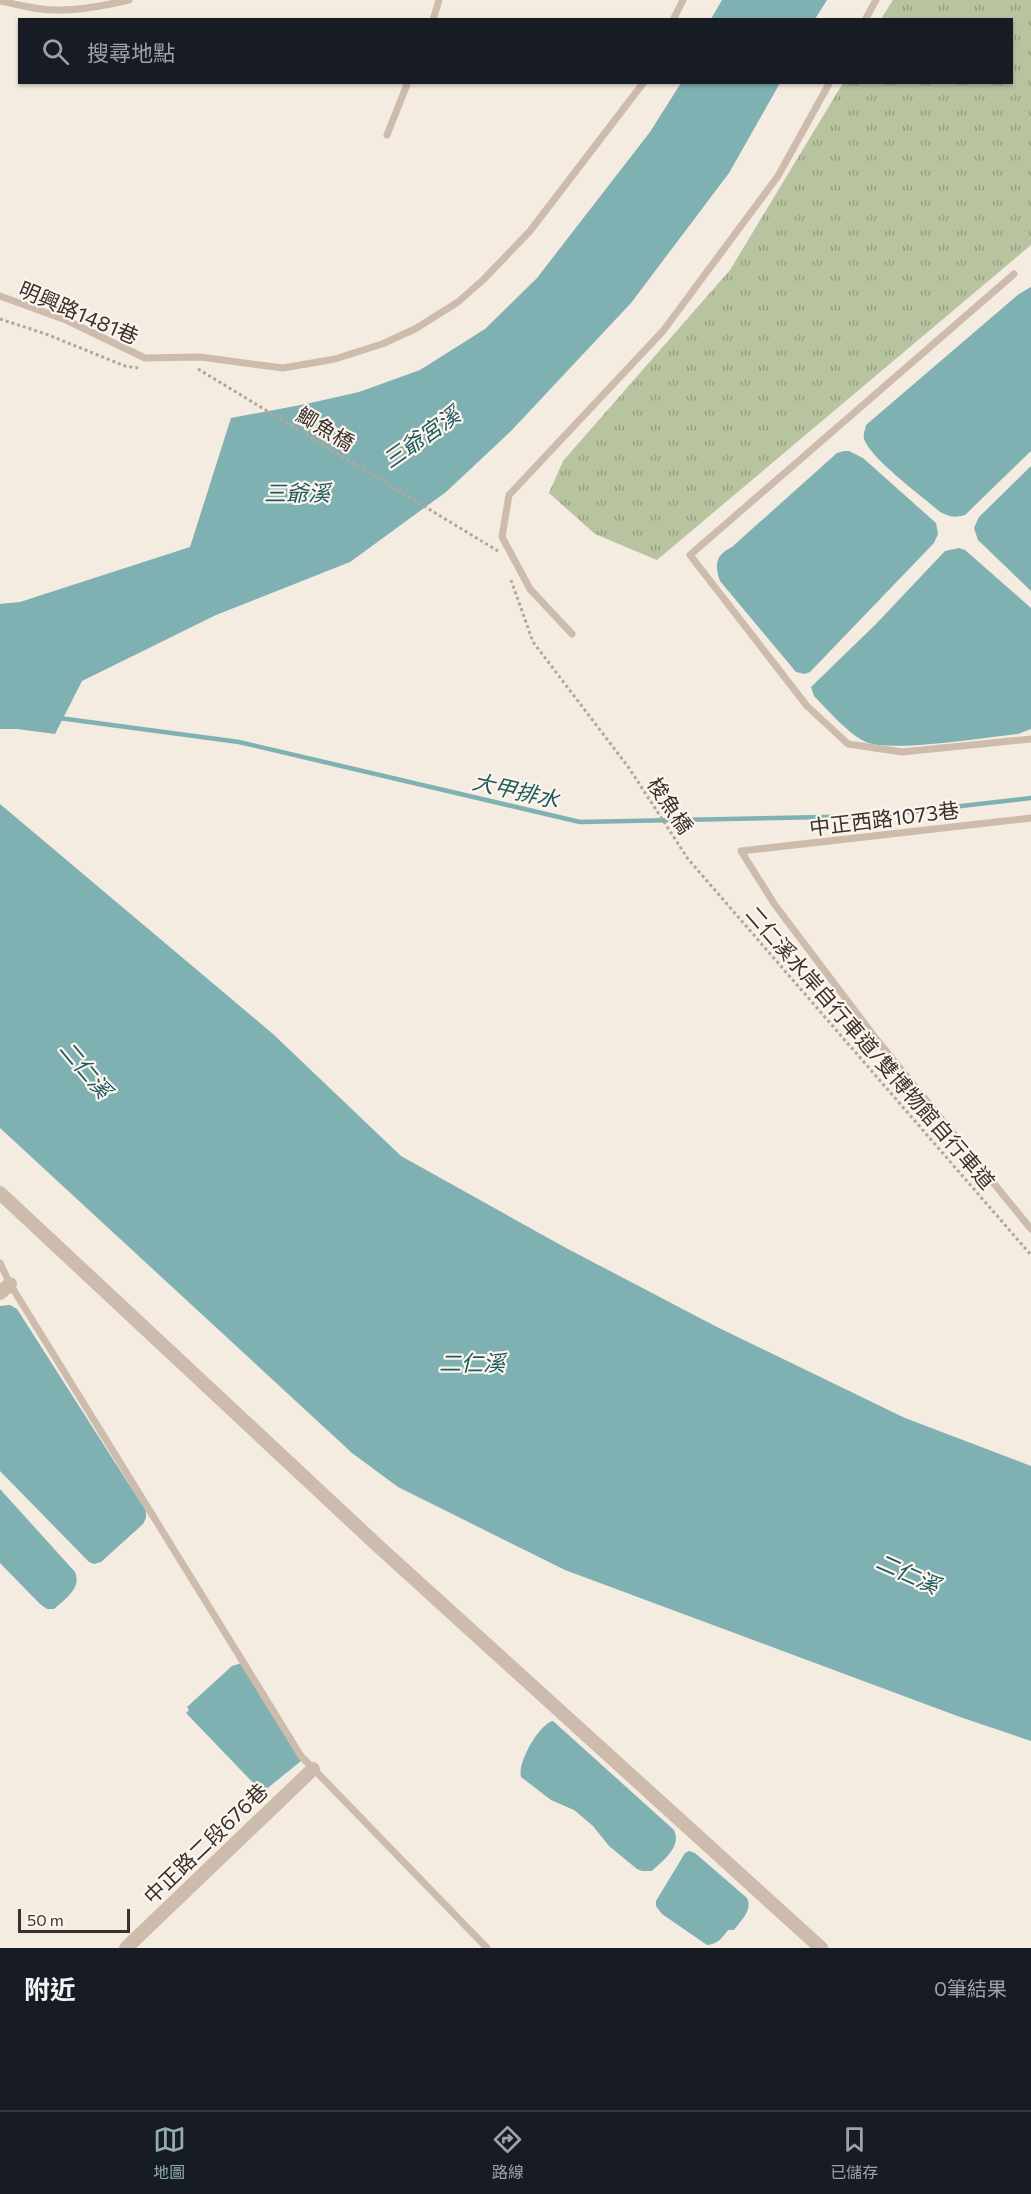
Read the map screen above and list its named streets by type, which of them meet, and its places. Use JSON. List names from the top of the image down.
{
  "streets": {
    "street": ["中正路二段676巷"],
    "lane": ["明興路1481巷", "中正西路1073巷"],
    "path": ["鯽魚橋", "梭魚橋", "二仁溪水岸自行車道/雙博物館自行車道"]
  },
  "crossings": [
    ["梭魚橋", "二仁溪水岸自行車道/雙博物館自行車道"]
  ],
  "water": [
    "三爺宮溪",
    "三爺溪",
    "大甲排水",
    "二仁溪"
  ],
  "scale_bar": "50 m",
  "page": {
    "search": "搜尋地點",
    "scale": "50 m",
    "heading": ["附近", "0筆結果"],
    "nav": ["地圖", "路線", "已儲存"]
  }
}
